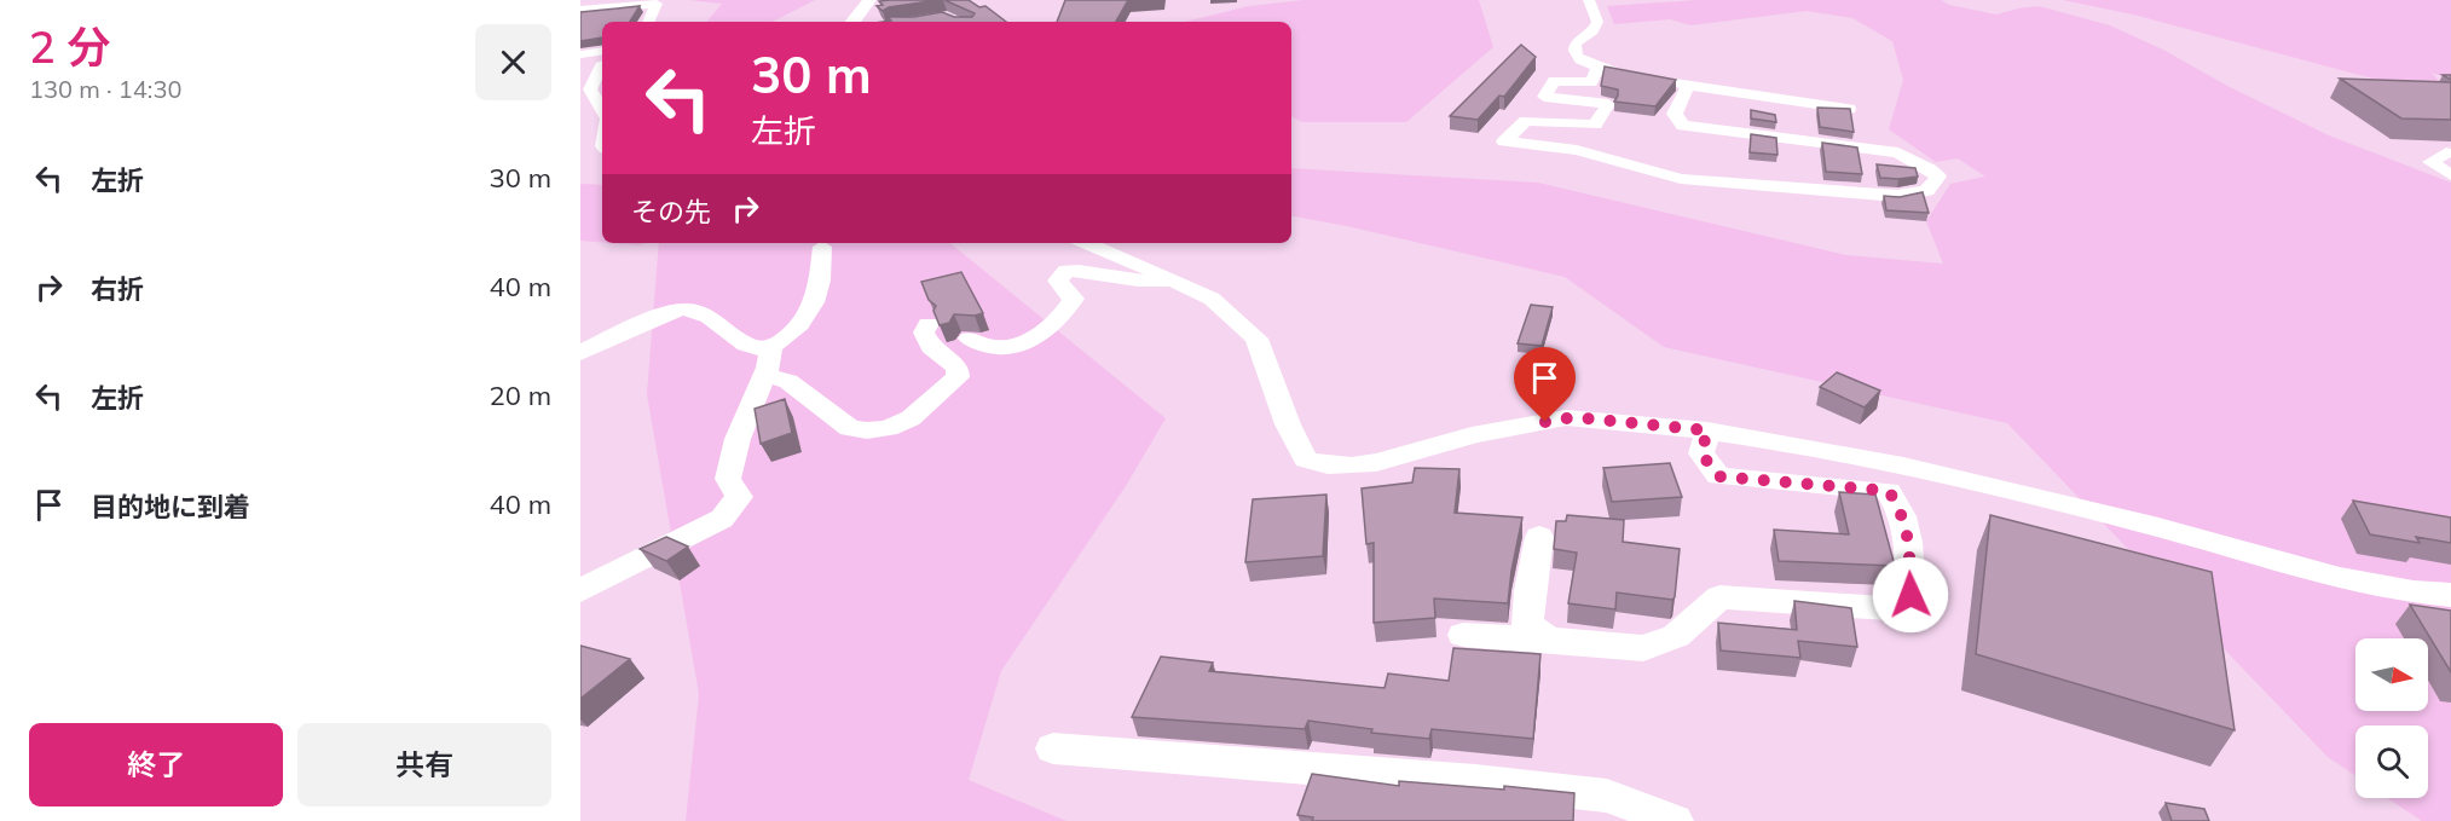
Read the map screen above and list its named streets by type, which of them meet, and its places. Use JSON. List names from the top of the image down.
{
  "north": "right",
  "page": {
    "heading": ["2 分", "130 m · 14:30"],
    "turn": ["30 m", "左折"],
    "list": [
      {
        "name": "左折",
        "value": "30 m"
      },
      {
        "name": "右折",
        "value": "40 m"
      },
      {
        "name": "左折",
        "value": "20 m"
      },
      {
        "name": "目的地に到着",
        "value": "40 m"
      }
    ],
    "then": "その先",
    "buttons": ["終了", "共有"]
  }
}
